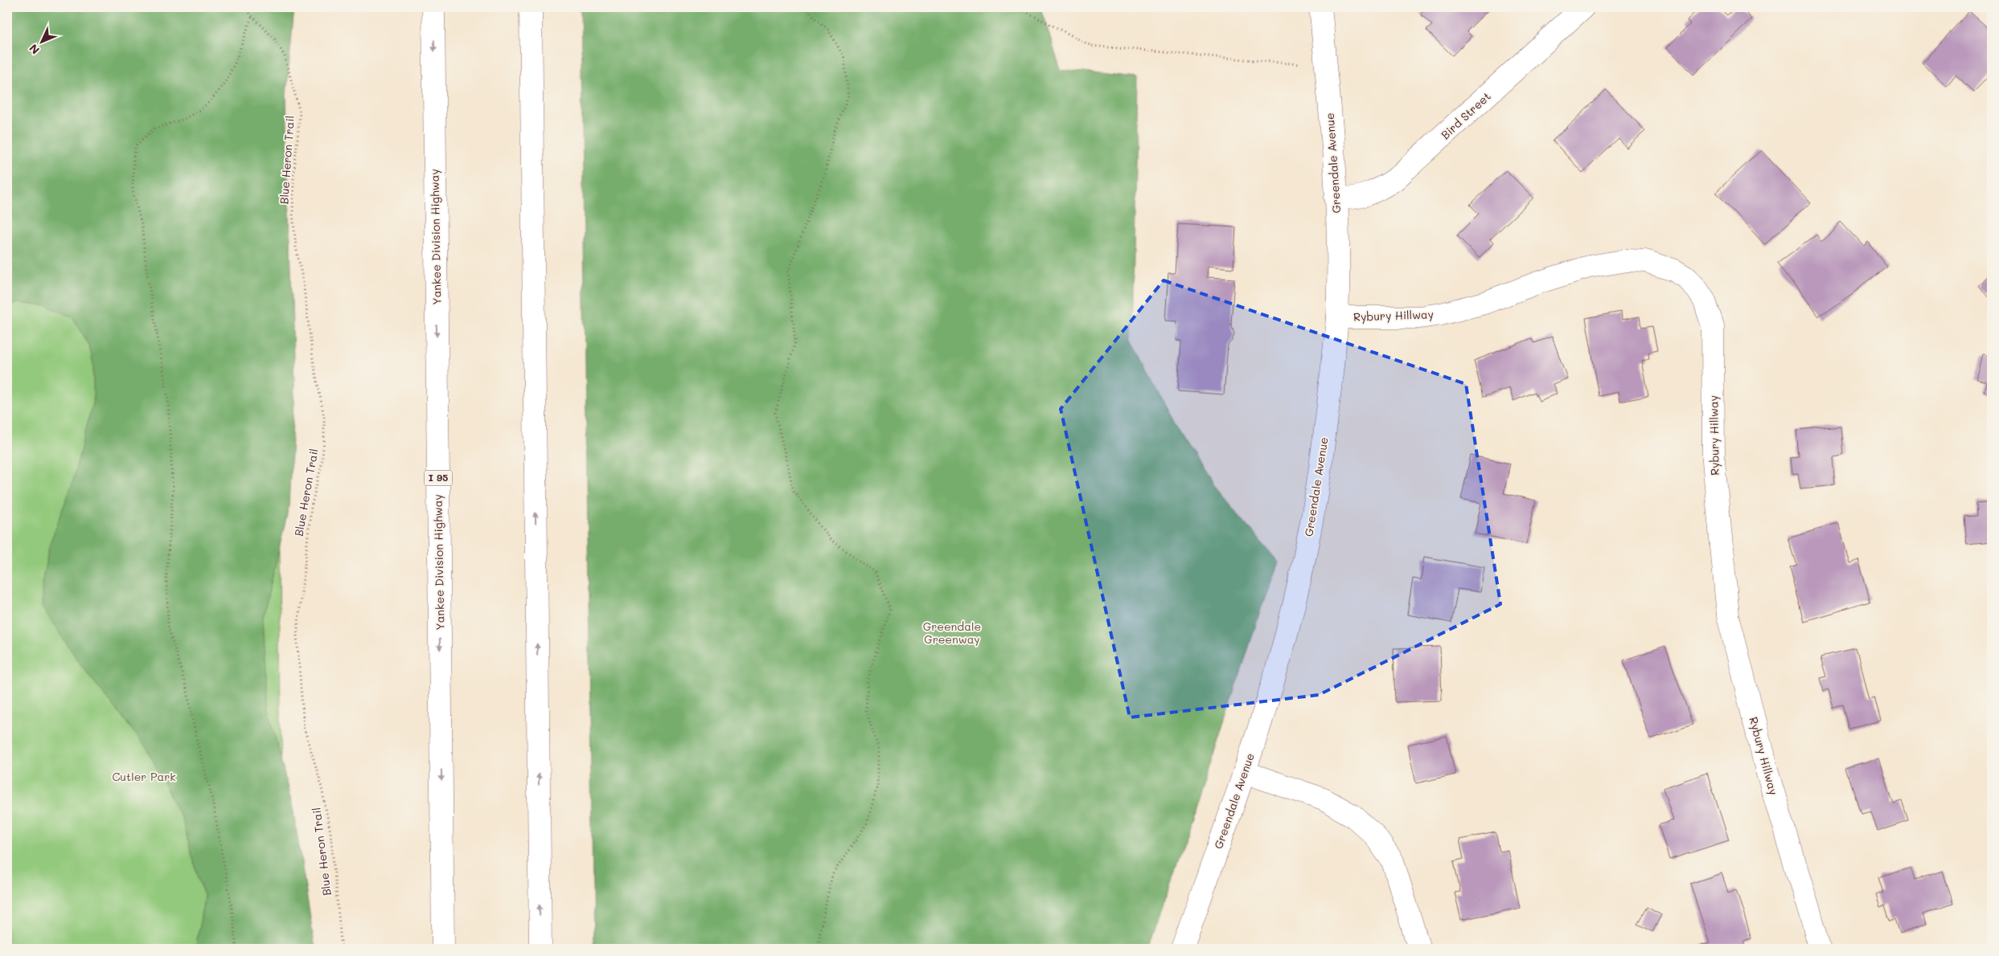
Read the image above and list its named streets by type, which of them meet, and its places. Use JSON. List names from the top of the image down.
{
  "streets": {
    "main road": [
      "Bird Street",
      "Greendale Avenue",
      "Yankee Division Highway",
      "Rybury Hillway",
      "I 95"
    ],
    "path": ["Blue Heron Trail"]
  },
  "crossings": [
    ["Bird Street", "Greendale Avenue"],
    ["Greendale Avenue", "Rybury Hillway"]
  ],
  "parks": ["Greendale Greenway", "Cutler Park"],
  "north": "bottom left"
}
